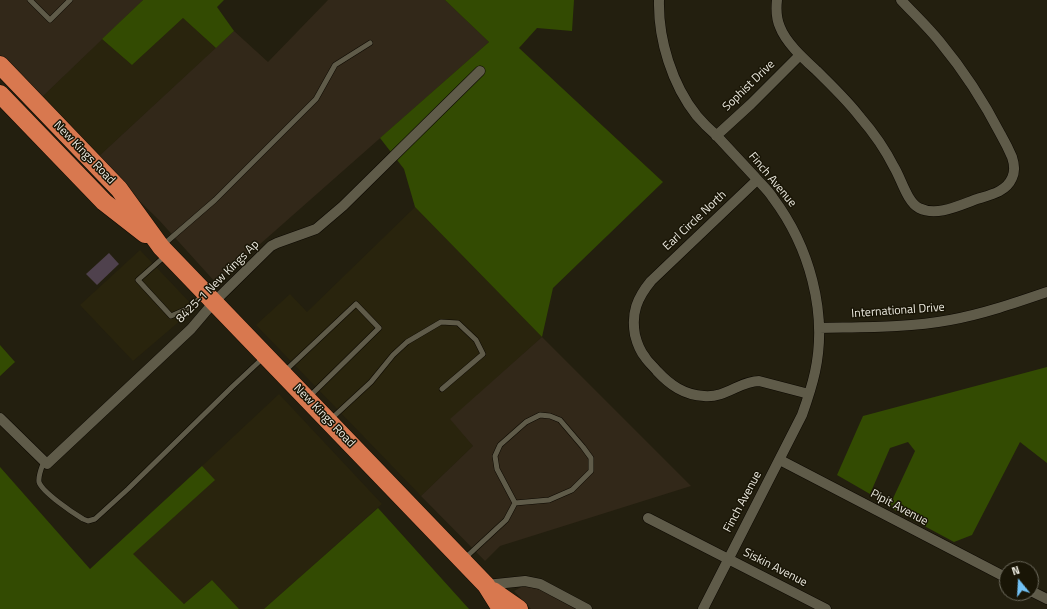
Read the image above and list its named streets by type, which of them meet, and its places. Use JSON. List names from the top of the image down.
{
  "streets": {
    "highway": ["New Kings Road"],
    "street": [
      "Sophist Drive",
      "Finch Avenue",
      "Earl Circle North",
      "8425-1 New Kings Ap",
      "International Drive",
      "Pipit Avenue",
      "Siskin Avenue"
    ]
  },
  "crossings": [
    ["Sophist Drive", "Finch Avenue"],
    ["New Kings Road", "8425-1 New Kings Ap"],
    ["Finch Avenue", "Earl Circle North"],
    ["Finch Avenue", "International Drive"],
    ["Finch Avenue", "Pipit Avenue"],
    ["Finch Avenue", "Siskin Avenue"]
  ],
  "north": "top"
}
